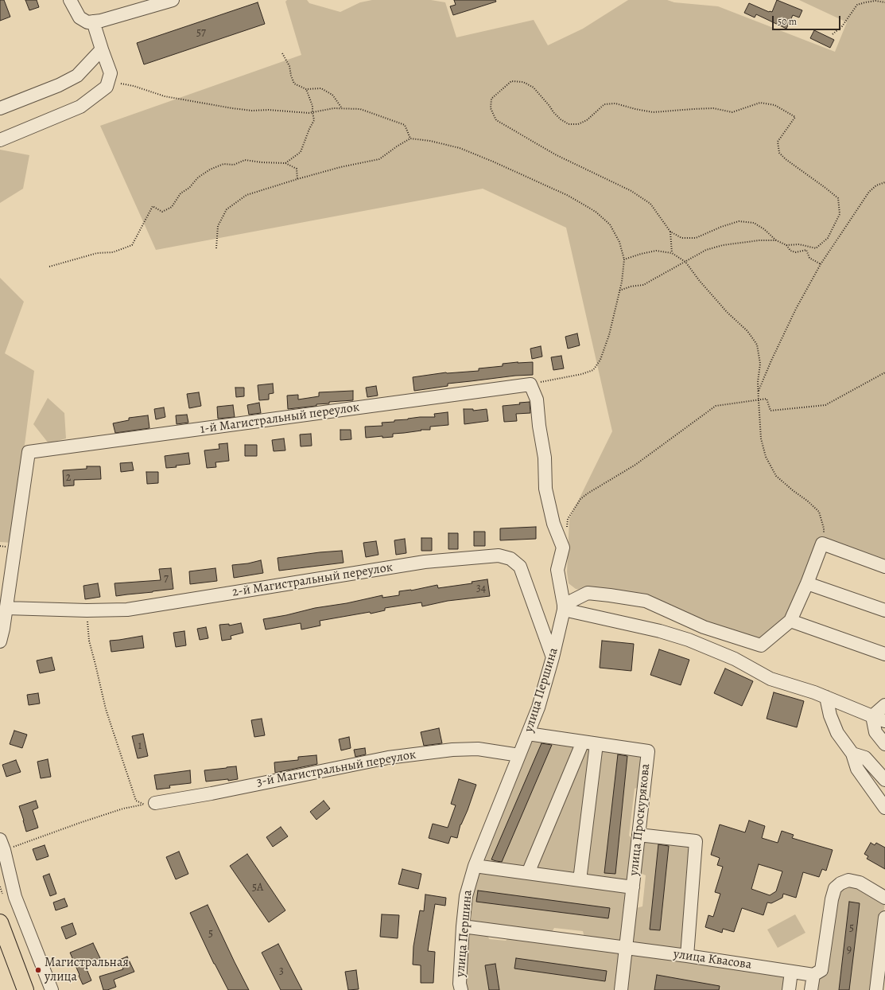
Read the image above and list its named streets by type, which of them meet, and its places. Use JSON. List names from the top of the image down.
{
  "streets": {
    "street": [
      "1-й Магистральный переулок",
      "2-й Магистральный переулок",
      "улица Першина",
      "3-й Магистральный переулок",
      "улица Проскурякова",
      "улица Квасова"
    ]
  },
  "crossings": [
    ["1-й Магистральный переулок", "2-й Магистральный переулок"],
    ["2-й Магистральный переулок", "улица Першина"],
    ["улица Першина", "3-й Магистральный переулок"],
    ["улица Першина", "улица Проскурякова"],
    ["улица Першина", "улица Квасова"],
    ["улица Проскурякова", "улица Квасова"]
  ],
  "places": ["Магистральная улица"],
  "house_numbers": [
    "57",
    "2",
    "7",
    "34",
    "1",
    "5А",
    "5",
    "5",
    "9",
    "3"
  ],
  "scale_bar": "50 m"
}
